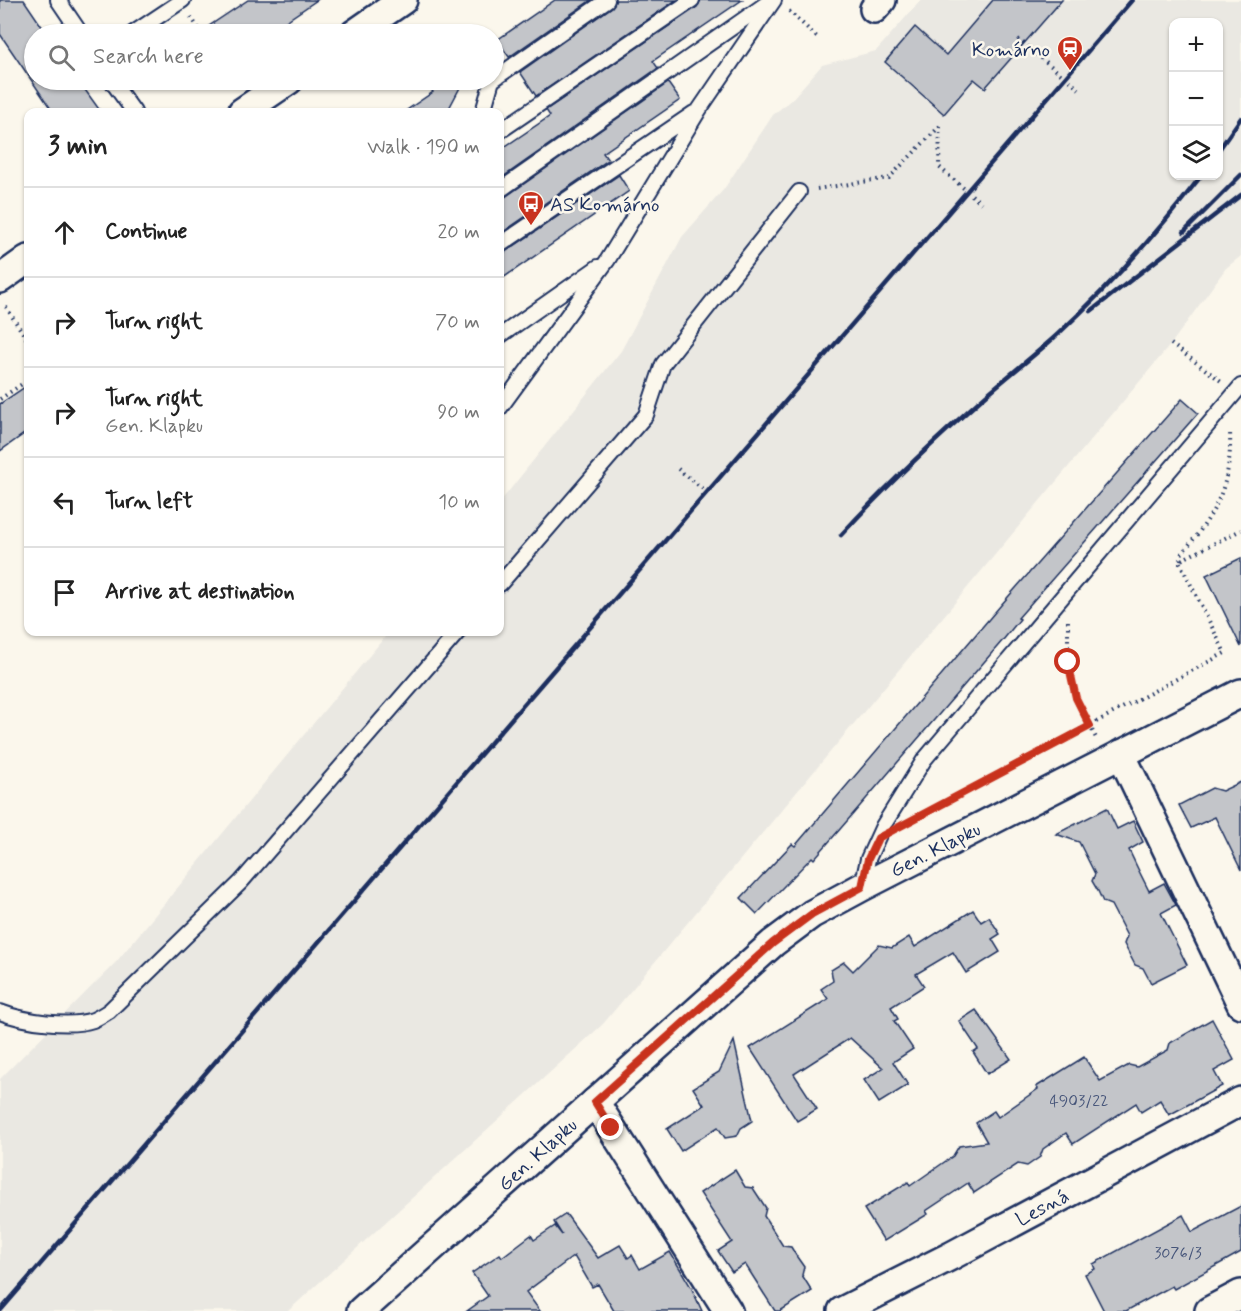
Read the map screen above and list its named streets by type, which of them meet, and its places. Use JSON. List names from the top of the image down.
{
  "streets": {
    "street": ["Gen. Klapku", "Lesná"]
  },
  "places": {
    "station": ["Komárno"],
    "bus stop": ["AS Komárno"]
  },
  "house_numbers": ["4903/22", "3076/3"],
  "page": {
    "map_buttons": ["+", "−"],
    "search": "Search here",
    "heading": ["3 min", "Walk · 190 m"],
    "list": [
      ["Continue", "20 m"],
      ["Turn right", "70 m"],
      ["Turn right", "Gen. Klapku", "90 m"],
      ["Turn left", "10 m"],
      "Arrive at destination"
    ]
  }
}
